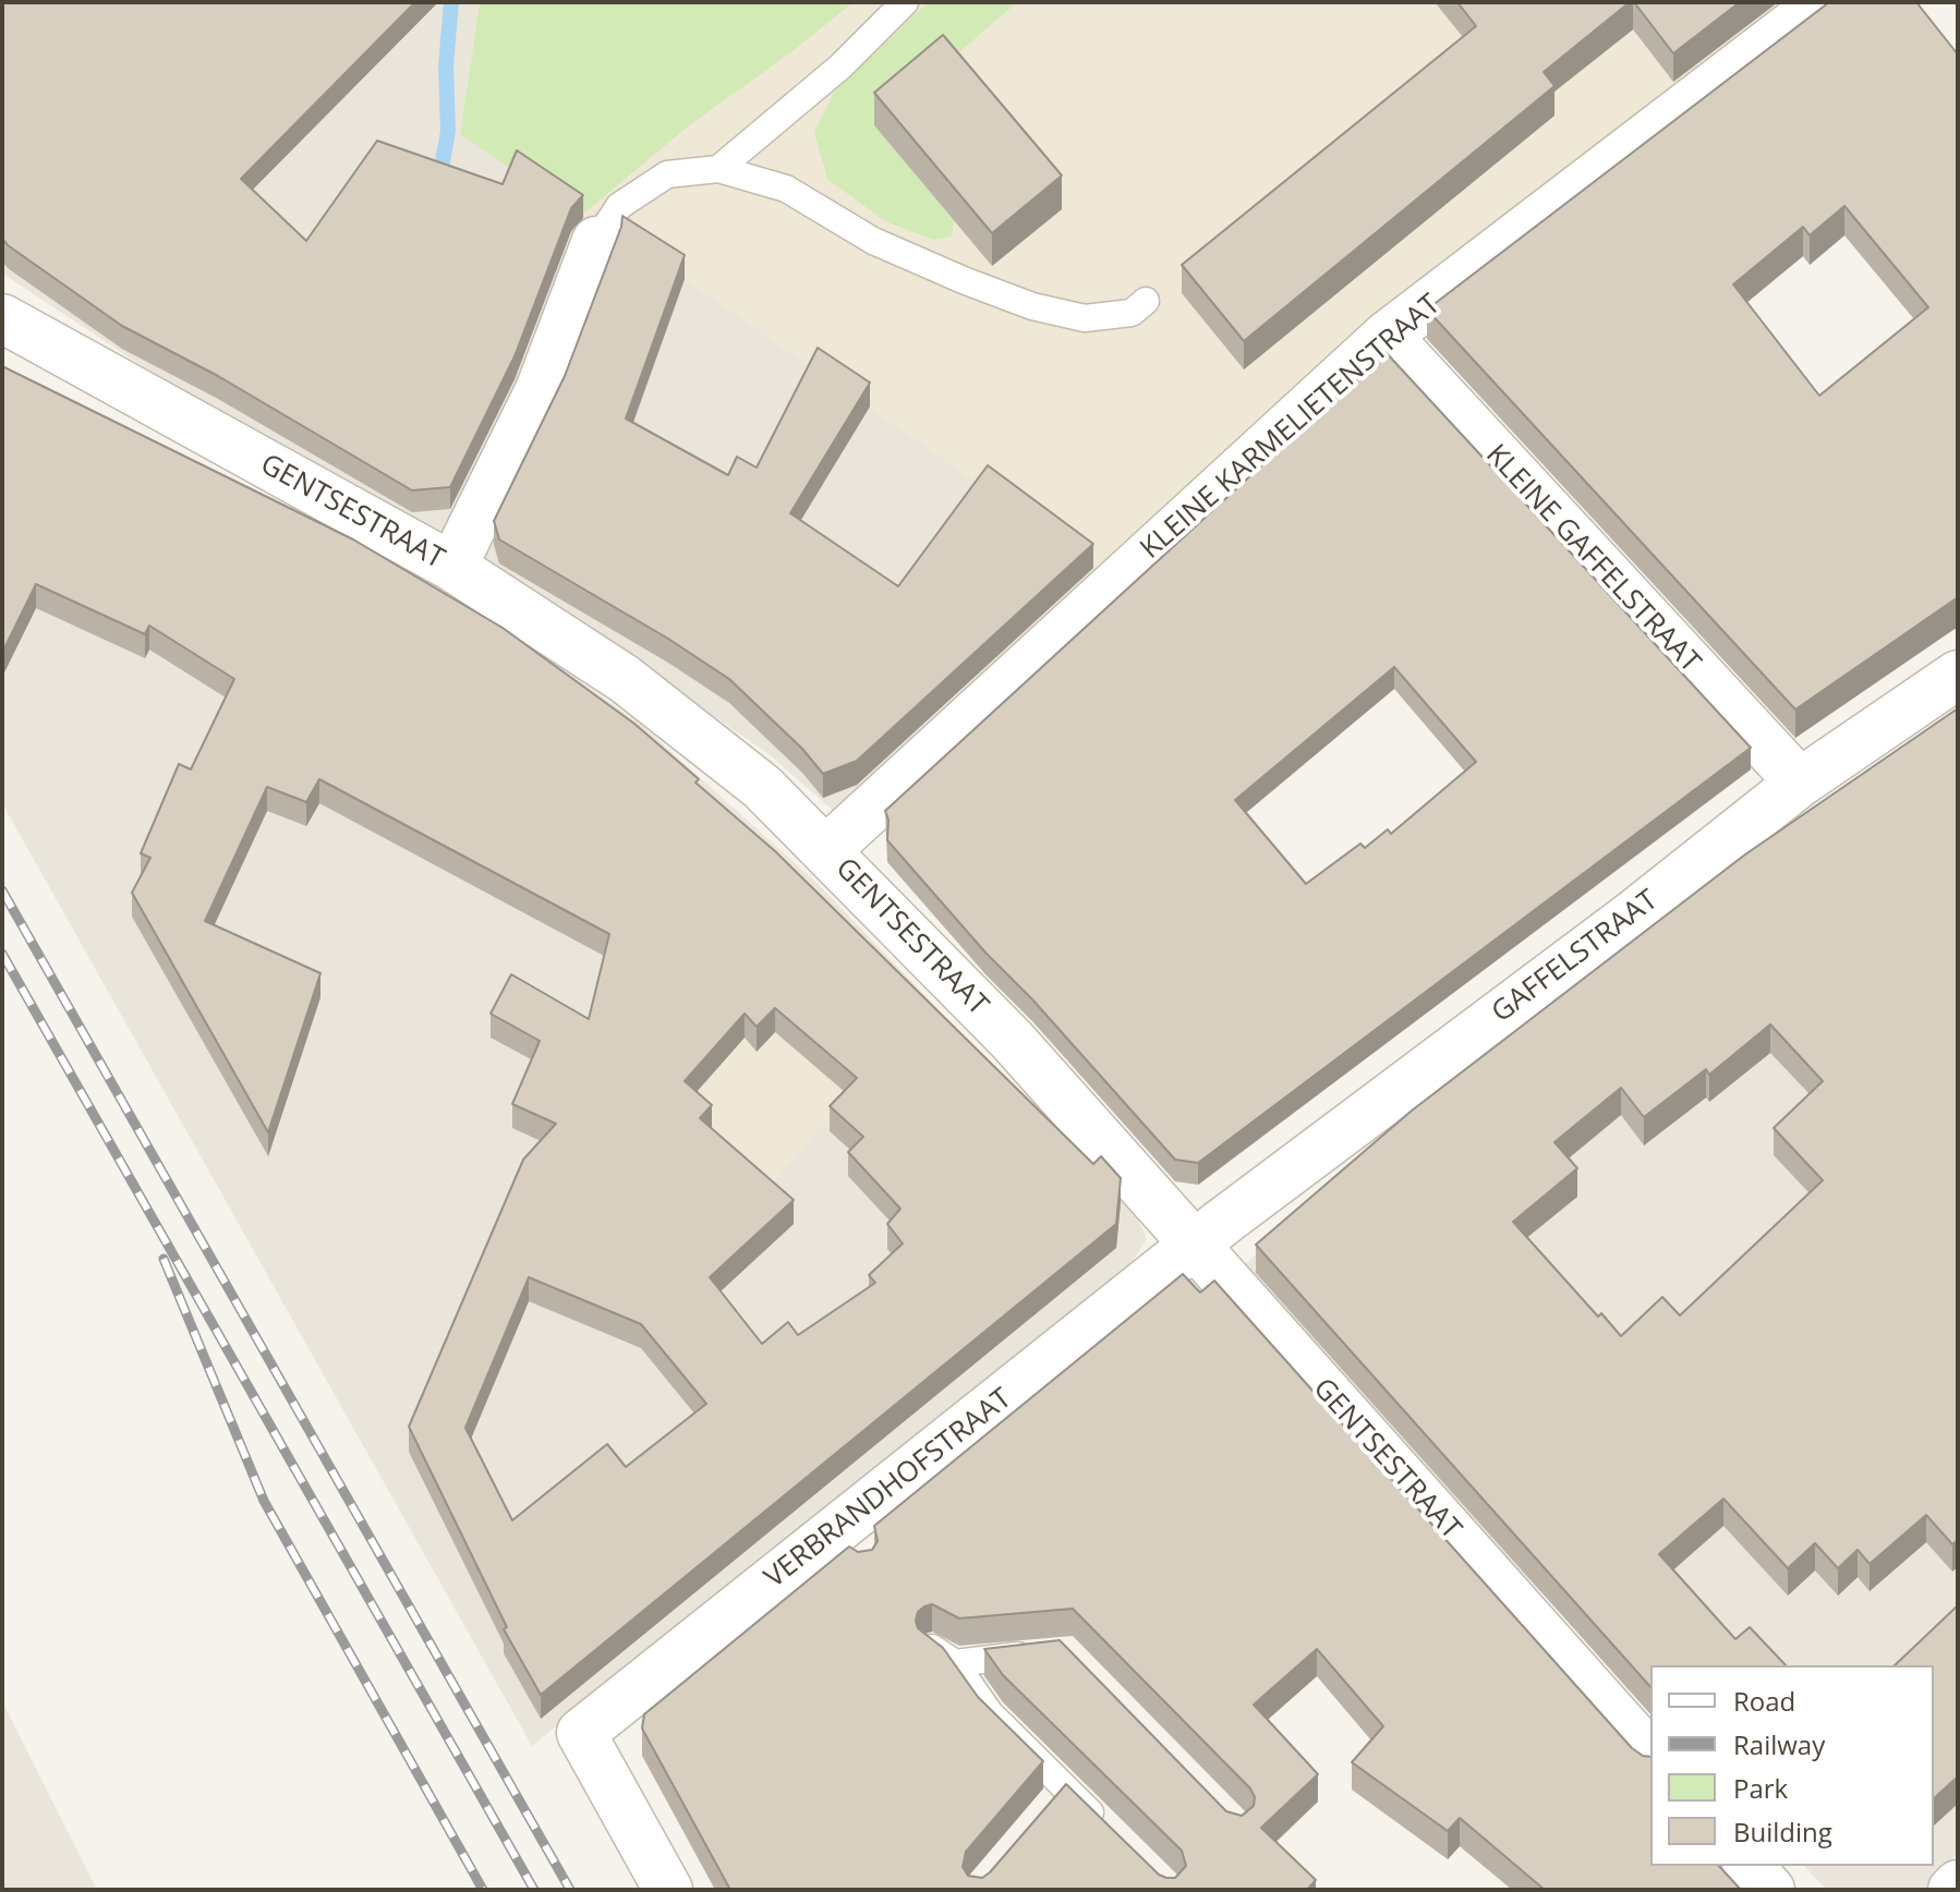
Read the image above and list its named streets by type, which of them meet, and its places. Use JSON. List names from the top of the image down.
{
  "streets": {
    "street": [
      "KLEINE KARMELIETENSTRAAT",
      "GENTSESTRAAT",
      "KLEINE GAFFELSTRAAT",
      "GAFFELSTRAAT",
      "VERBRANDHOFSTRAAT"
    ]
  },
  "crossings": [
    ["KLEINE KARMELIETENSTRAAT", "GENTSESTRAAT"],
    ["KLEINE KARMELIETENSTRAAT", "KLEINE GAFFELSTRAAT"],
    ["GENTSESTRAAT", "GAFFELSTRAAT"],
    ["GENTSESTRAAT", "VERBRANDHOFSTRAAT"],
    ["KLEINE GAFFELSTRAAT", "GAFFELSTRAAT"],
    ["GAFFELSTRAAT", "VERBRANDHOFSTRAAT"]
  ],
  "legend": [
    "Road",
    "Railway",
    "Park",
    "Building"
  ]
}
